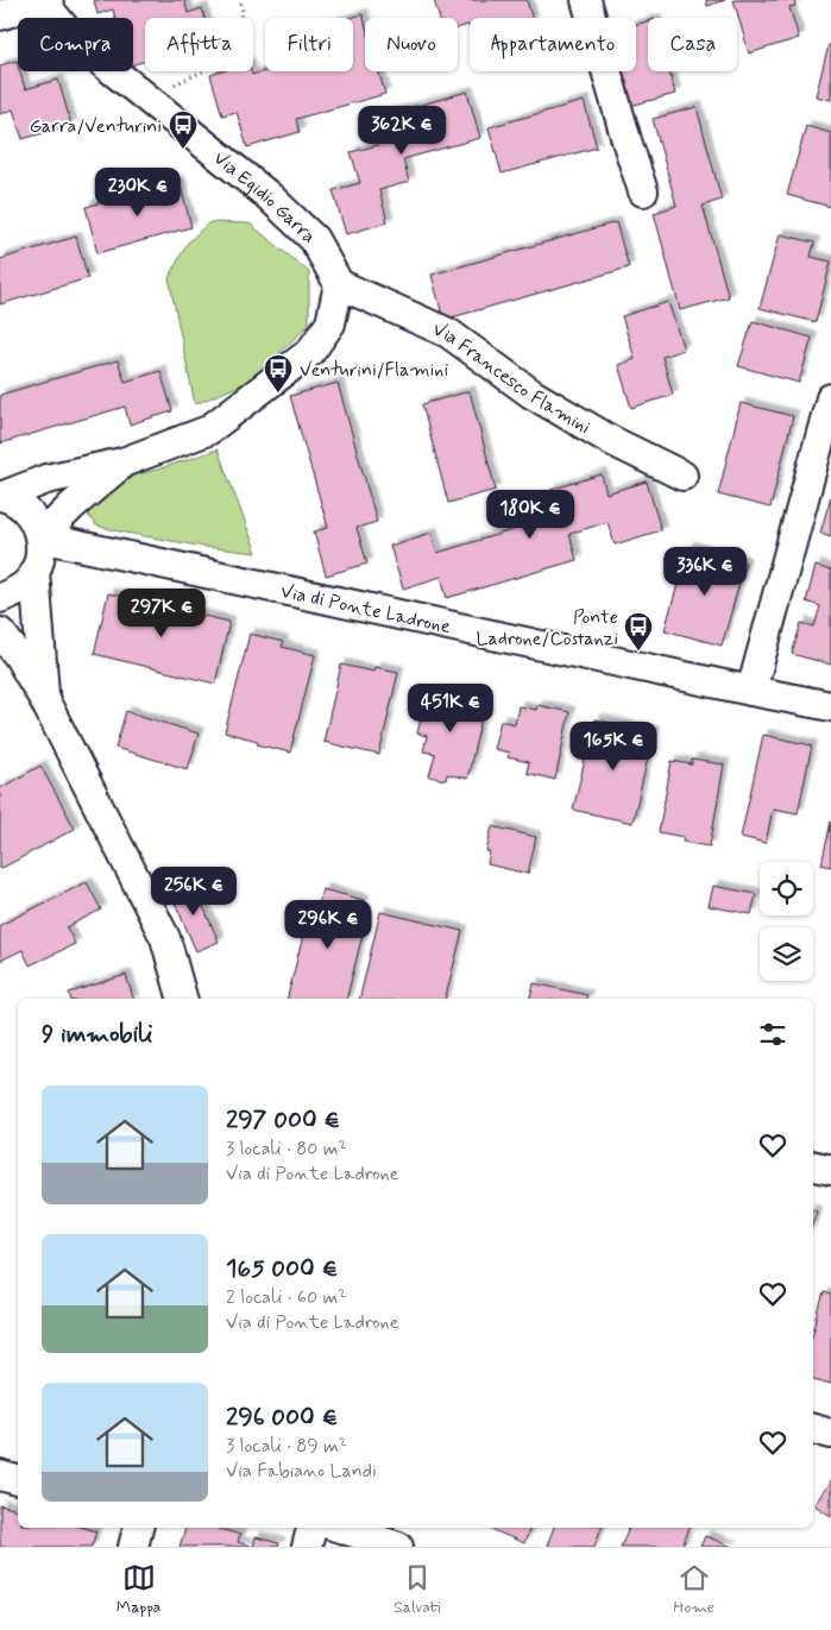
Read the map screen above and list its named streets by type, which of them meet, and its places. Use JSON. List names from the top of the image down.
{
  "streets": {
    "street": ["Via Egidio Garra", "Via Francesco Flamini", "Via di Ponte Ladrone"]
  },
  "crossings": [
    ["Via Egidio Garra", "Via Francesco Flamini"]
  ],
  "places": {
    "bus stop": ["Garra/Venturini", "Venturini/Flamini", "Ponte Ladrone/Costanzi"]
  },
  "page": {
    "chip": [
      "Compra",
      "Affitta",
      "Filtri",
      "Nuovo",
      "Appartamento",
      "Casa"
    ],
    "price": [
      "362K €",
      "230K €",
      "180K €",
      "336K €",
      "297K €",
      "451K €",
      "165K €",
      "256K €",
      "296K €"
    ],
    "heading": "9 immobili",
    "list": [
      {
        "name": "297 000 €",
        "note": "3 locali · 80 m² · Via di Ponte Ladrone"
      },
      {
        "name": "165 000 €",
        "note": "2 locali · 60 m² · Via di Ponte Ladrone"
      },
      {
        "name": "296 000 €",
        "note": "3 locali · 89 m² · Via Fabiano Landi"
      }
    ],
    "tabs": ["Mappa", "Salvati", "Home"]
  }
}
